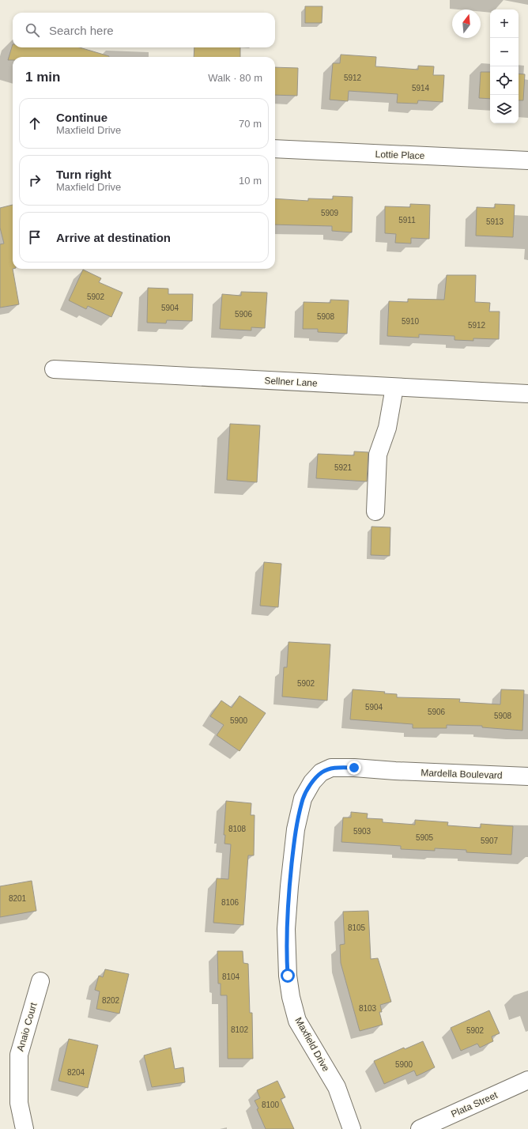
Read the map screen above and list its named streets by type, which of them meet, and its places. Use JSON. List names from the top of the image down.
{
  "streets": {
    "street": [
      "Lottie Place",
      "Sellner Lane",
      "Mardella Boulevard",
      "Anaio Court",
      "Maxfield Drive",
      "Plata Street"
    ]
  },
  "crossings": [
    ["Mardella Boulevard", "Maxfield Drive"]
  ],
  "house_numbers": [
    "5912",
    "5914",
    "5909",
    "5911",
    "5913",
    "5902",
    "5904",
    "5906",
    "5908",
    "5910",
    "5912",
    "5921",
    "5902",
    "5904",
    "5906",
    "5908",
    "5900",
    "8108",
    "5903",
    "5905",
    "5907",
    "8201",
    "8106",
    "8105",
    "8104",
    "8202",
    "8103",
    "8102",
    "5902",
    "5900",
    "8204",
    "8100"
  ],
  "north": "top",
  "page": {
    "map_buttons": ["+", "−"],
    "search": "Search here",
    "heading": ["1 min", "Walk · 80 m"],
    "list": [
      ["Continue", "Maxfield Drive", "70 m"],
      ["Turn right", "Maxfield Drive", "10 m"],
      "Arrive at destination"
    ]
  }
}
